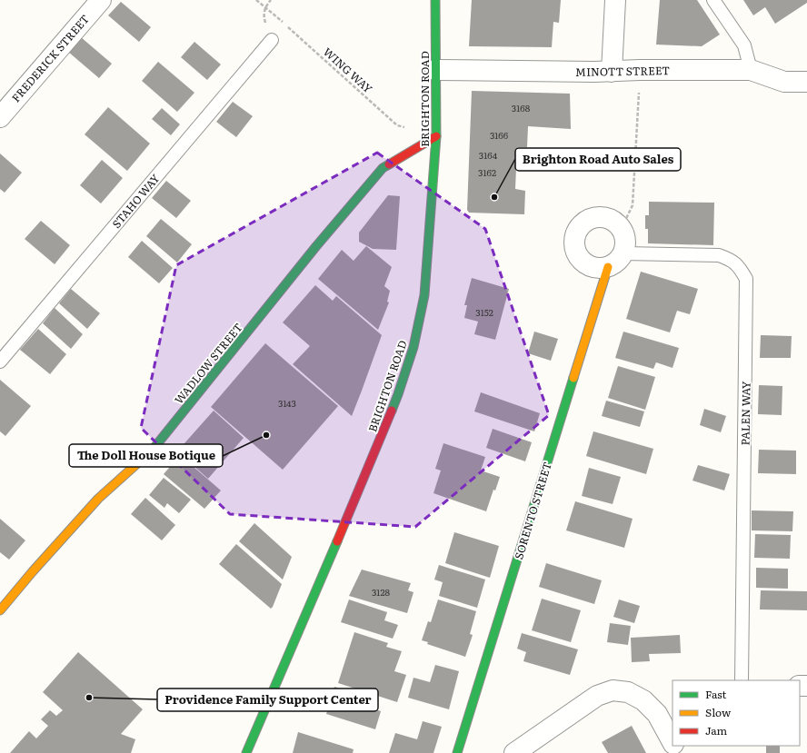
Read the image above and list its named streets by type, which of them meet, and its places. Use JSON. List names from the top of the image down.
{
  "streets": {
    "street": [
      "FREDERICK STREET",
      "MINOTT STREET",
      "BRIGHTON ROAD",
      "WADLOW STREET",
      "SORENTO STREET"
    ],
    "lane": ["STAHO WAY", "PALEN WAY"],
    "path": ["WING WAY"]
  },
  "crossings": [
    ["WING WAY", "BRIGHTON ROAD"],
    ["WING WAY", "WADLOW STREET"],
    ["MINOTT STREET", "BRIGHTON ROAD"],
    ["BRIGHTON ROAD", "WADLOW STREET"],
    ["PALEN WAY", "SORENTO STREET"]
  ],
  "places": ["Brighton Road Auto Sales", "The Doll House Botique", "Providence Family Support Center"],
  "house_numbers": [
    "3168",
    "3166",
    "3164",
    "3162",
    "3152",
    "3143",
    "3128"
  ],
  "legend": ["Fast", "Slow", "Jam"]
}
